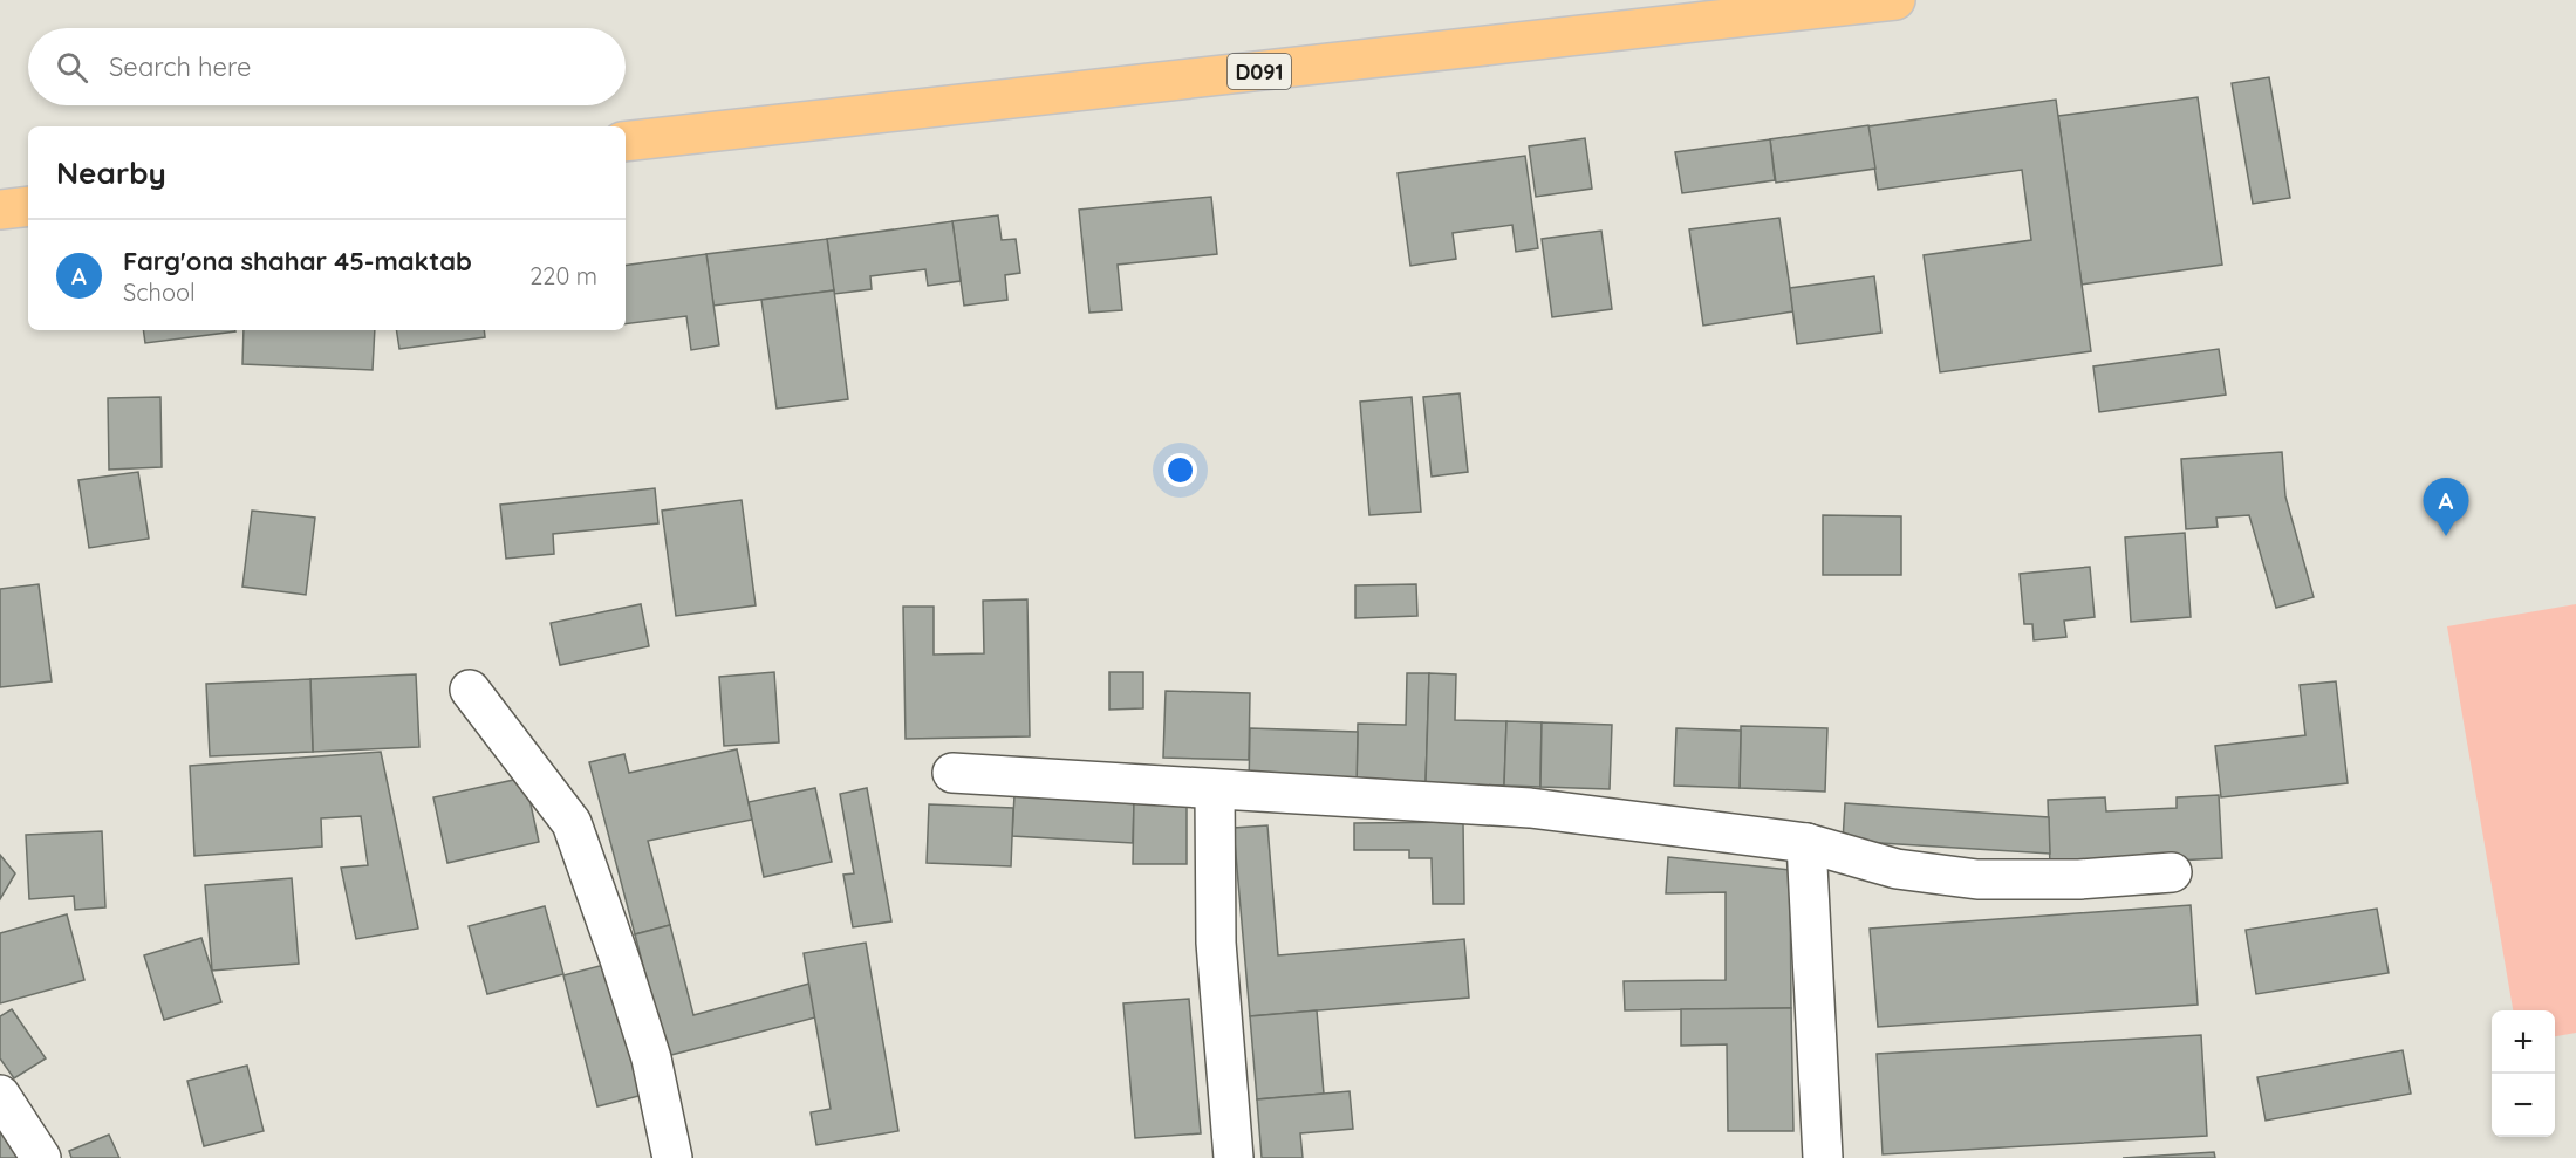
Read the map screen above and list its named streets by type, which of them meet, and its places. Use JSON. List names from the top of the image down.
{
  "streets": {
    "main road": ["D091"]
  },
  "page": {
    "search": "Search here",
    "heading": "Nearby",
    "list": [
      {
        "mark": "A",
        "name": "Farg'ona shahar 45-maktab",
        "note": "School",
        "value": "220 m"
      }
    ],
    "pins": "A",
    "map_buttons": ["+", "−"]
  }
}
